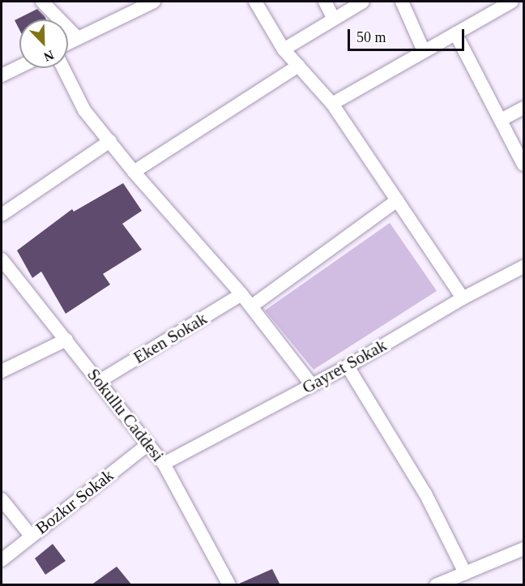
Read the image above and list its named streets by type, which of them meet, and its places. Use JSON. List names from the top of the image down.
{
  "streets": {
    "street": [
      "Eken Sokak",
      "Gayret Sokak",
      "Sokullu Caddesi",
      "Bozkır Sokak"
    ]
  },
  "crossings": [
    ["Eken Sokak", "Sokullu Caddesi"],
    ["Gayret Sokak", "Sokullu Caddesi"],
    ["Sokullu Caddesi", "Bozkır Sokak"]
  ],
  "scale_bar": "50 m",
  "north": "bottom right"
}
